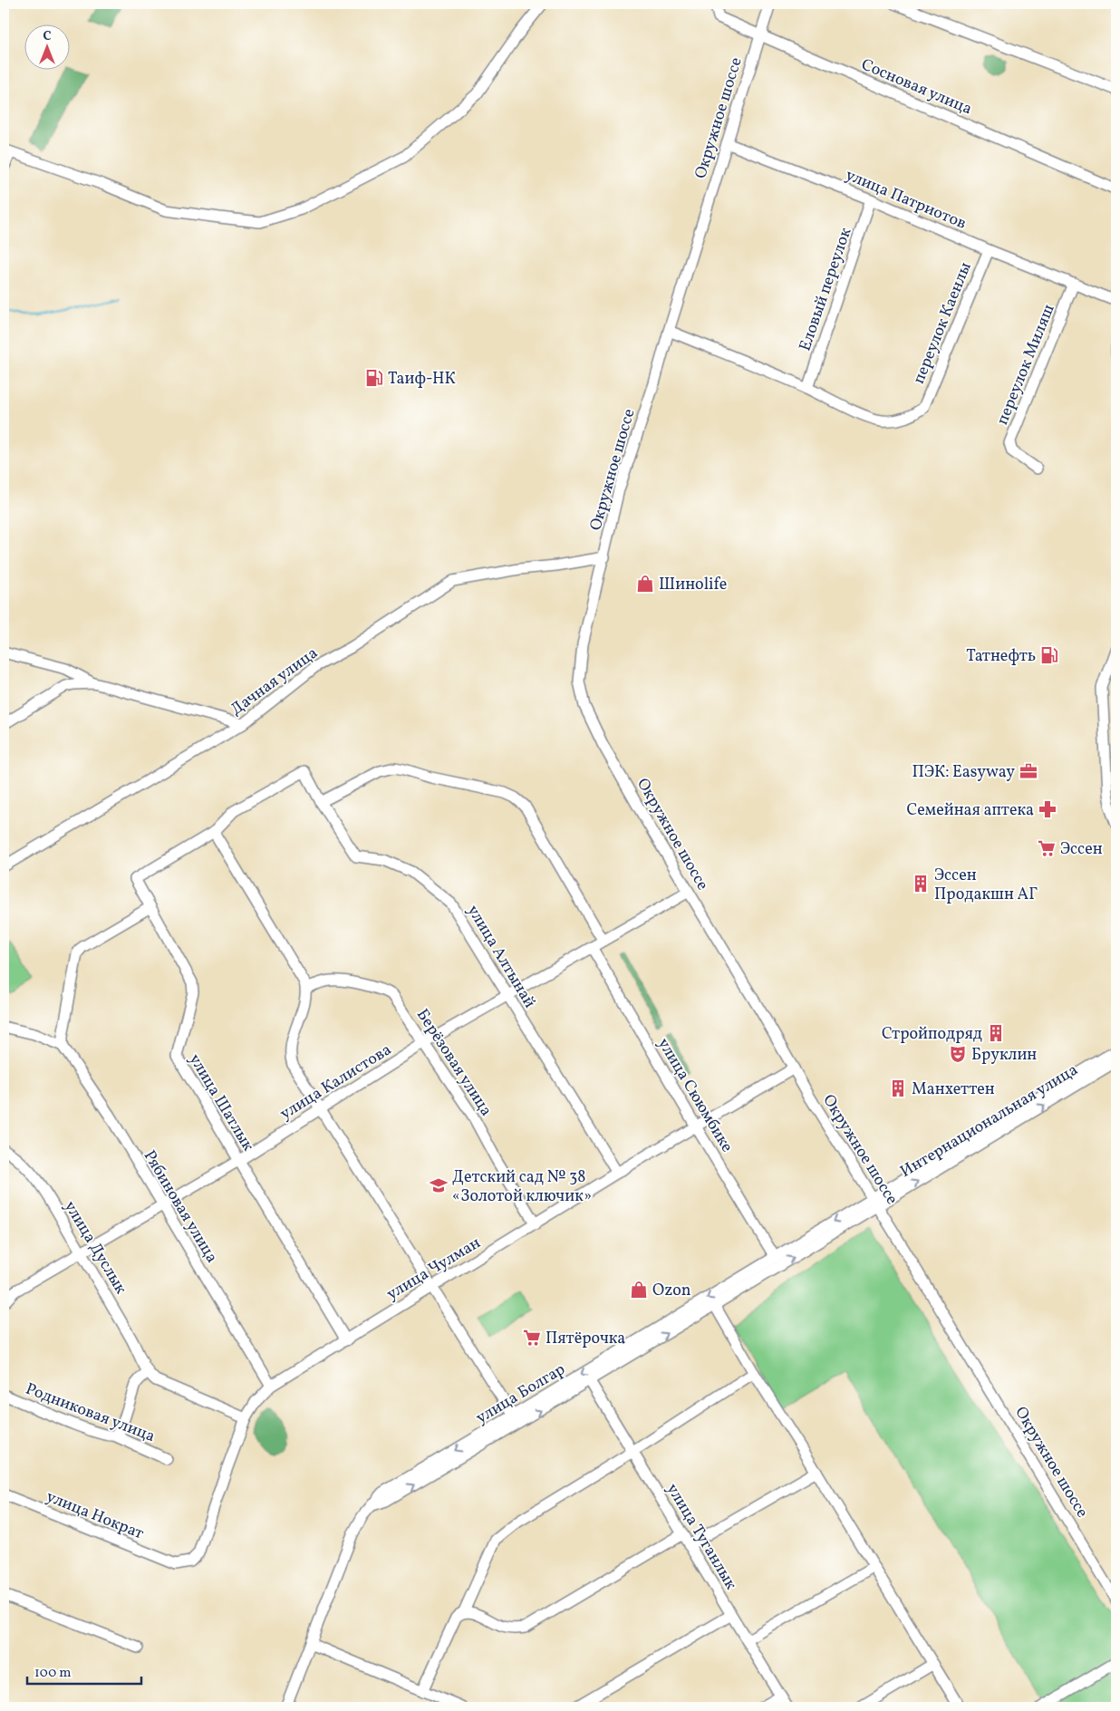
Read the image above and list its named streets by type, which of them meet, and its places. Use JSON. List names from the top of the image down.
{
  "streets": {
    "street": [
      "Сосновая улица",
      "Окружное шоссе",
      "улица Патриотов",
      "Еловый переулок",
      "переулок Каенлы",
      "переулок Миляш",
      "Дачная улица",
      "улица Алтынай",
      "Берёзовая улица",
      "улица Калистова",
      "улица Сююмбике",
      "улица Шатлык",
      "Интернациональная улица",
      "Рябиновая улица",
      "улица Дуслык",
      "улица Чулман",
      "улица Болгар",
      "Родниковая улица",
      "улица Нократ",
      "улица Туганлык"
    ]
  },
  "crossings": [
    ["Сосновая улица", "Окружное шоссе"],
    ["Окружное шоссе", "улица Патриотов"],
    ["Окружное шоссе", "Дачная улица"],
    ["Окружное шоссе", "улица Калистова"],
    ["Окружное шоссе", "Интернациональная улица"],
    ["Окружное шоссе", "улица Чулман"],
    ["Окружное шоссе", "улица Болгар"],
    ["улица Патриотов", "Еловый переулок"],
    ["улица Патриотов", "переулок Каенлы"],
    ["улица Патриотов", "переулок Миляш"],
    ["Еловый переулок", "переулок Каенлы"],
    ["улица Алтынай", "улица Калистова"],
    ["улица Алтынай", "улица Шатлык"],
    ["улица Алтынай", "улица Чулман"],
    ["Берёзовая улица", "улица Калистова"],
    ["Берёзовая улица", "улица Чулман"],
    ["улица Калистова", "улица Сююмбике"],
    ["улица Калистова", "улица Шатлык"],
    ["улица Калистова", "Рябиновая улица"],
    ["улица Калистова", "улица Дуслык"],
    ["улица Сююмбике", "улица Чулман"],
    ["улица Сююмбике", "улица Болгар"],
    ["улица Шатлык", "улица Чулман"],
    ["Интернациональная улица", "улица Болгар"],
    ["Рябиновая улица", "улица Чулман"],
    ["улица Чулман", "улица Нократ"],
    ["улица Болгар", "улица Туганлык"]
  ],
  "places": {
    "fuel station": ["Таиф-НК", "Татнефть"],
    "shop": ["Шиноlife", "Ozon"],
    "office": ["ПЭК: Easyway"],
    "pharmacy": ["Семейная аптека"],
    "supermarket": ["Эссен", "Пятёрочка"],
    "building": ["Эссен Продакшн АГ", "Стройподряд", "Манхеттен"],
    "theatre": ["Бруклин"],
    "school or university": ["Детский сад № 38 «Золотой ключик»"]
  },
  "scale_bar": "100 m",
  "north": "top"
}
